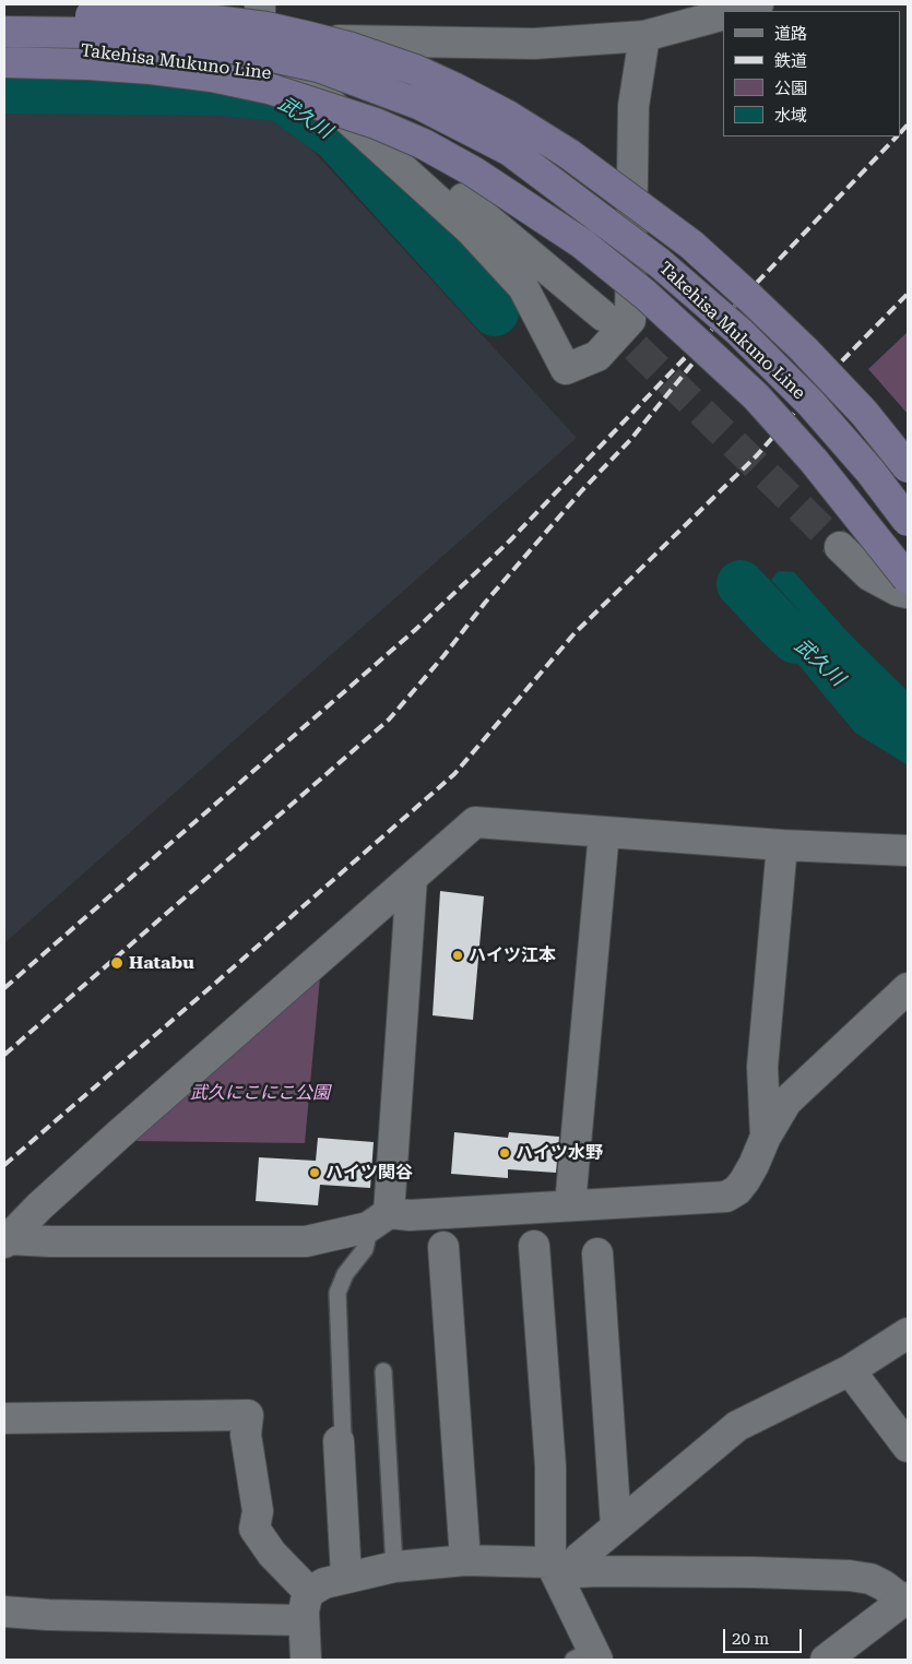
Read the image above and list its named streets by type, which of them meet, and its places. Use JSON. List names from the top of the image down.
{
  "streets": {
    "main road": ["Takehisa Mukuno Line"]
  },
  "water": ["武久川"],
  "parks": ["武久にこにこ公園"],
  "places": [
    "ハイツ江本",
    "Hatabu",
    "ハイツ水野",
    "ハイツ関谷"
  ],
  "legend": [
    "道路",
    "鉄道",
    "公園",
    "水域"
  ],
  "scale_bar": "20 m"
}
